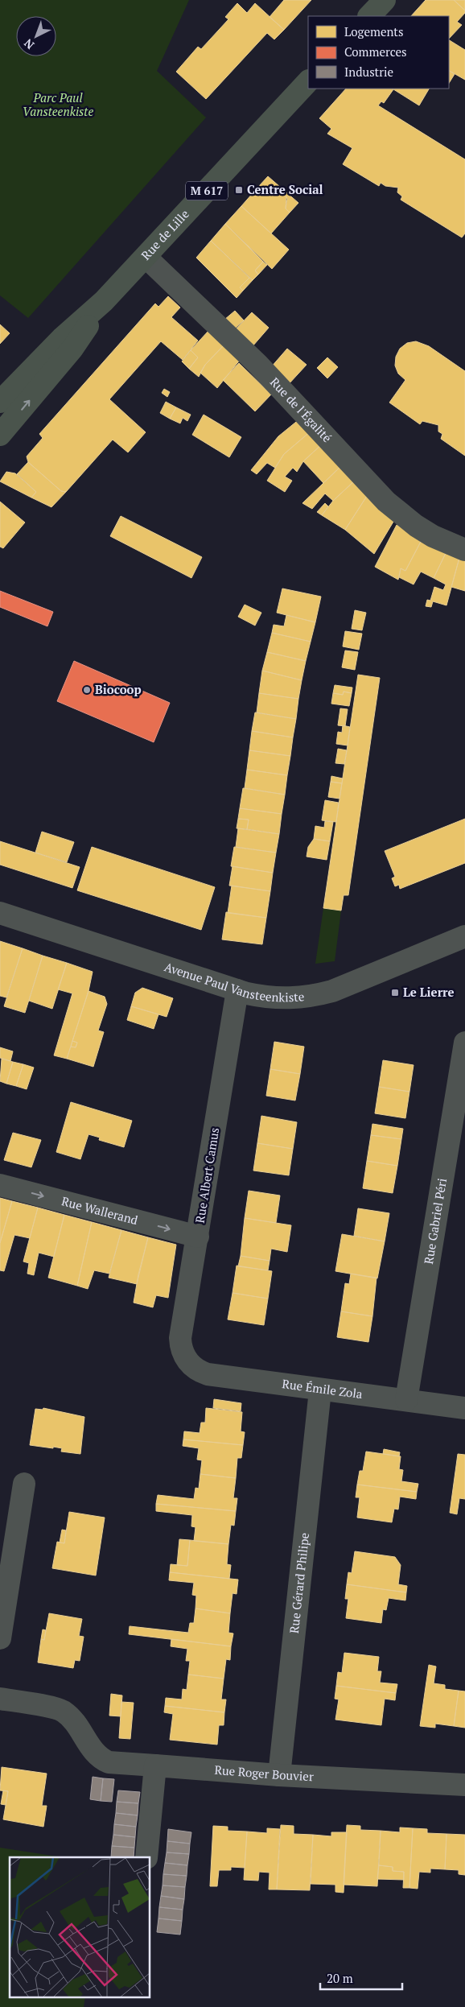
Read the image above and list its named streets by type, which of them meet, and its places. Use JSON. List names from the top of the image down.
{
  "streets": {
    "main road": ["M 617", "Rue de Lille"],
    "street": [
      "Rue de l'Égalité",
      "Avenue Paul Vansteenkiste",
      "Rue Albert Camus",
      "Rue Wallerand",
      "Rue Gabriel Péri",
      "Rue Émile Zola",
      "Rue Gérard Philipe",
      "Rue Roger Bouvier"
    ]
  },
  "crossings": [
    ["Rue de Lille", "Rue de l'Égalité"],
    ["Avenue Paul Vansteenkiste", "Rue Albert Camus"],
    ["Rue Albert Camus", "Rue Wallerand"],
    ["Rue Albert Camus", "Rue Émile Zola"],
    ["Rue Gabriel Péri", "Rue Émile Zola"],
    ["Rue Émile Zola", "Rue Gérard Philipe"],
    ["Rue Gérard Philipe", "Rue Roger Bouvier"]
  ],
  "one_way": ["Rue Wallerand"],
  "parks": ["Parc Paul Vansteenkiste"],
  "places": {
    "transit": ["Centre Social", "Le Lierre"],
    "other": ["Biocoop"]
  },
  "legend": ["Logements", "Commerces", "Industrie"],
  "scale_bar": "20 m",
  "north": "bottom left"
}
